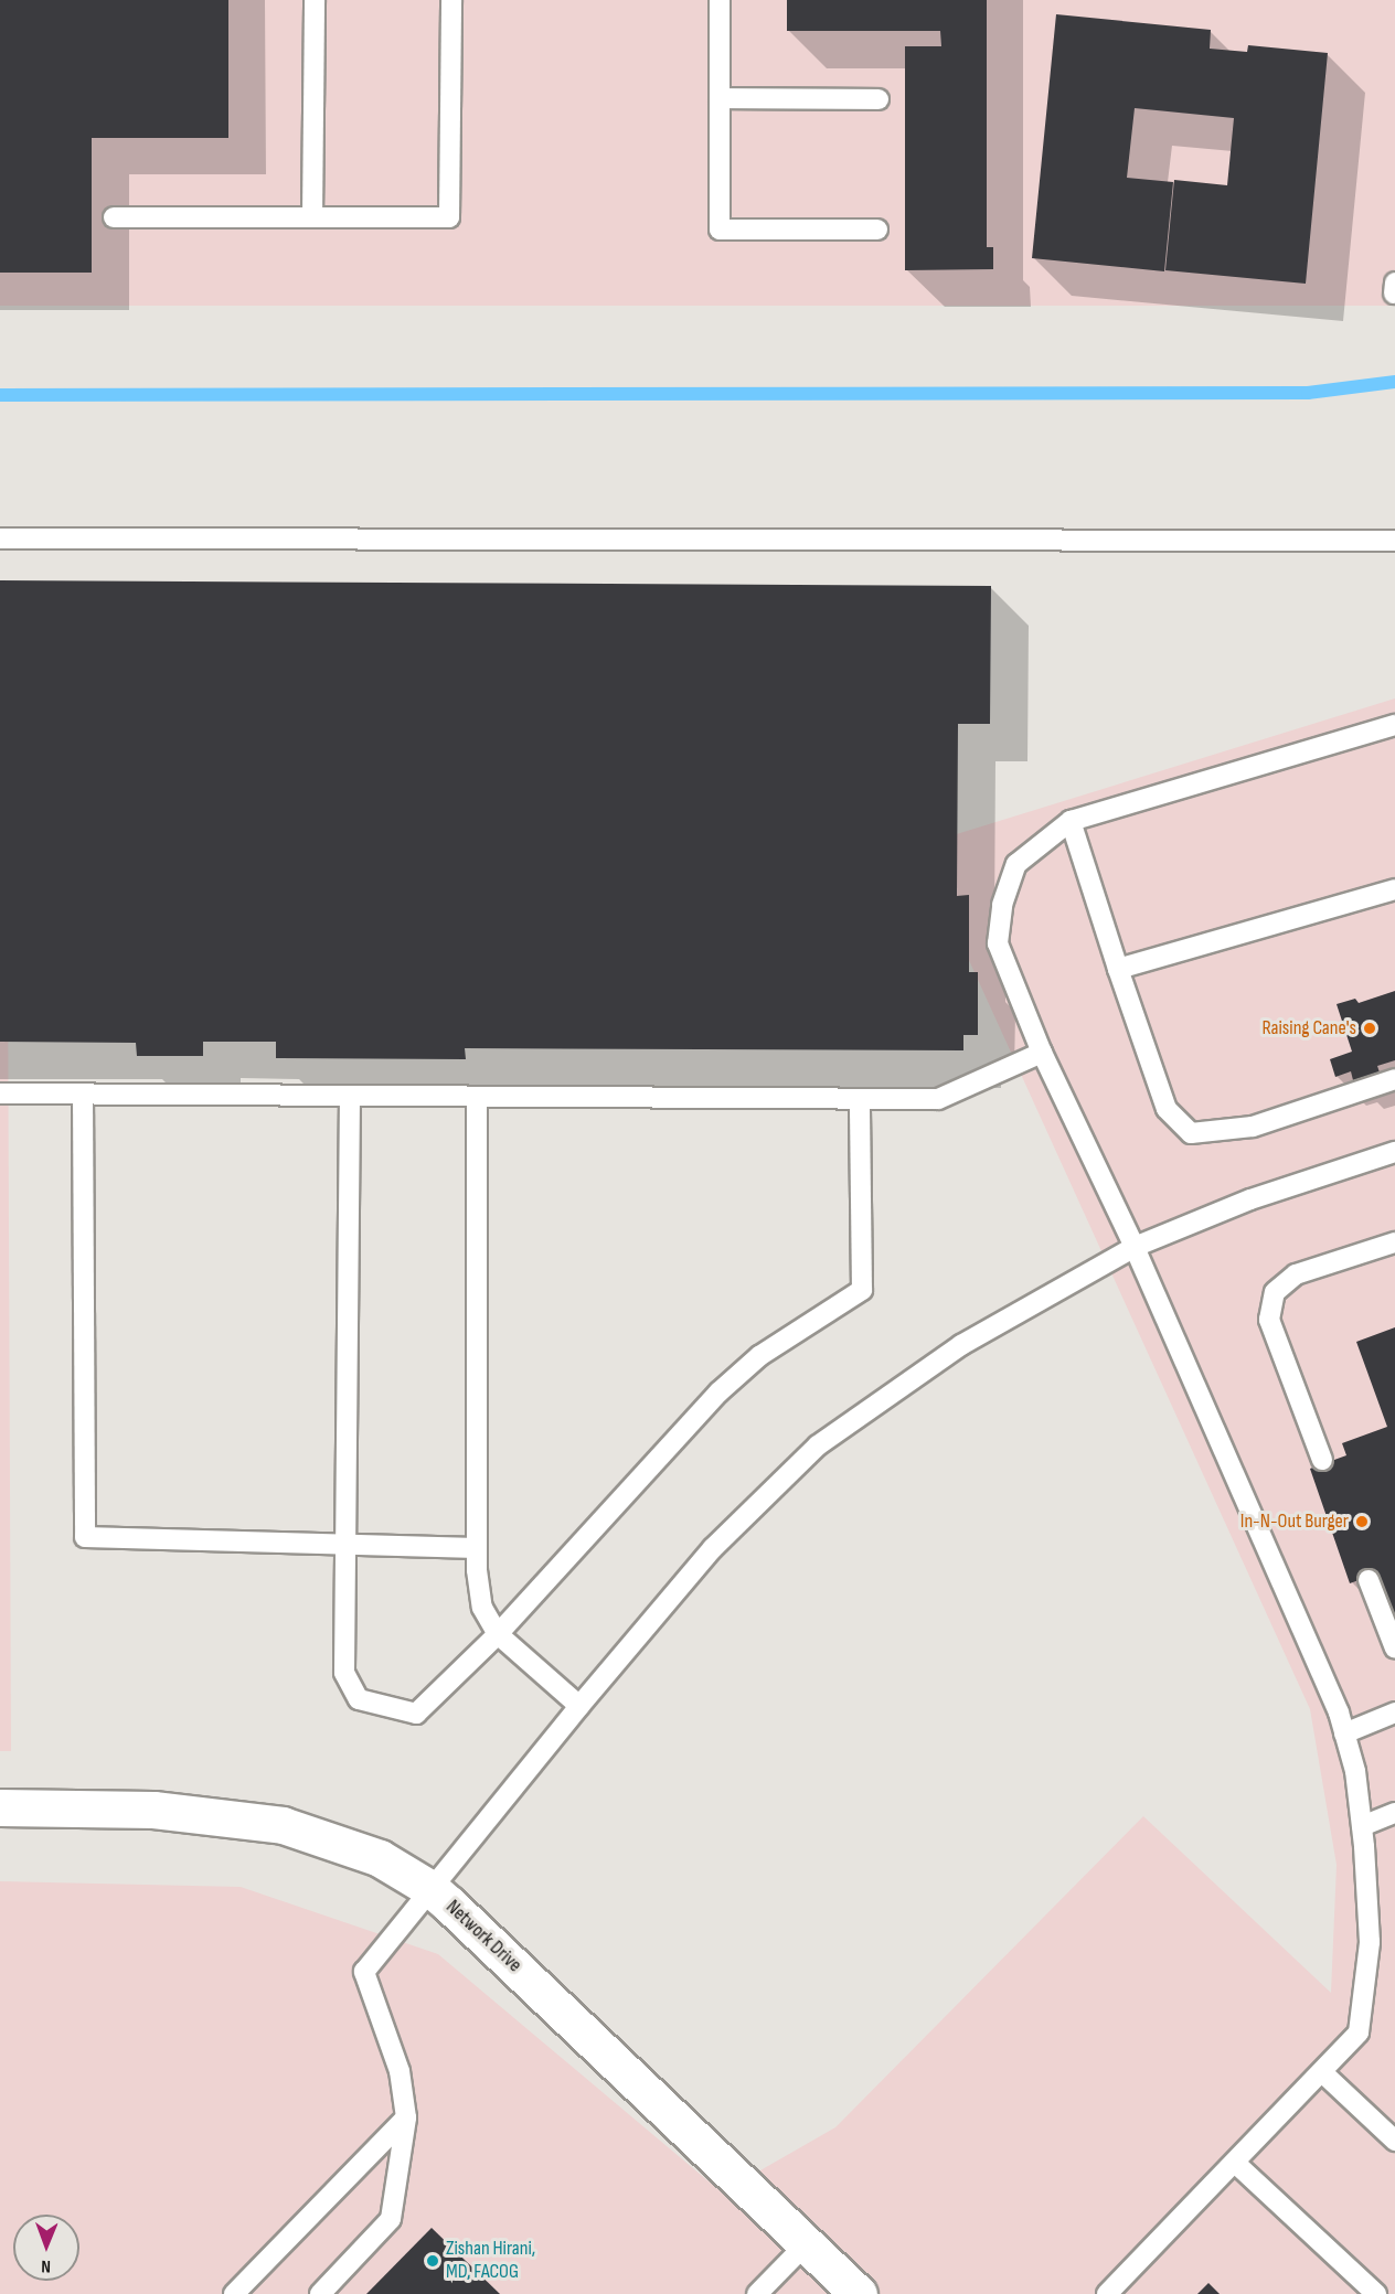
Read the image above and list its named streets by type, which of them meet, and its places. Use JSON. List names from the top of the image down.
{
  "streets": {
    "street": ["Network Drive"]
  },
  "places": ["Raising Cane's", "In-N-Out Burger", "Zishan Hirani, MD, FACOG"],
  "north": "bottom"
}
